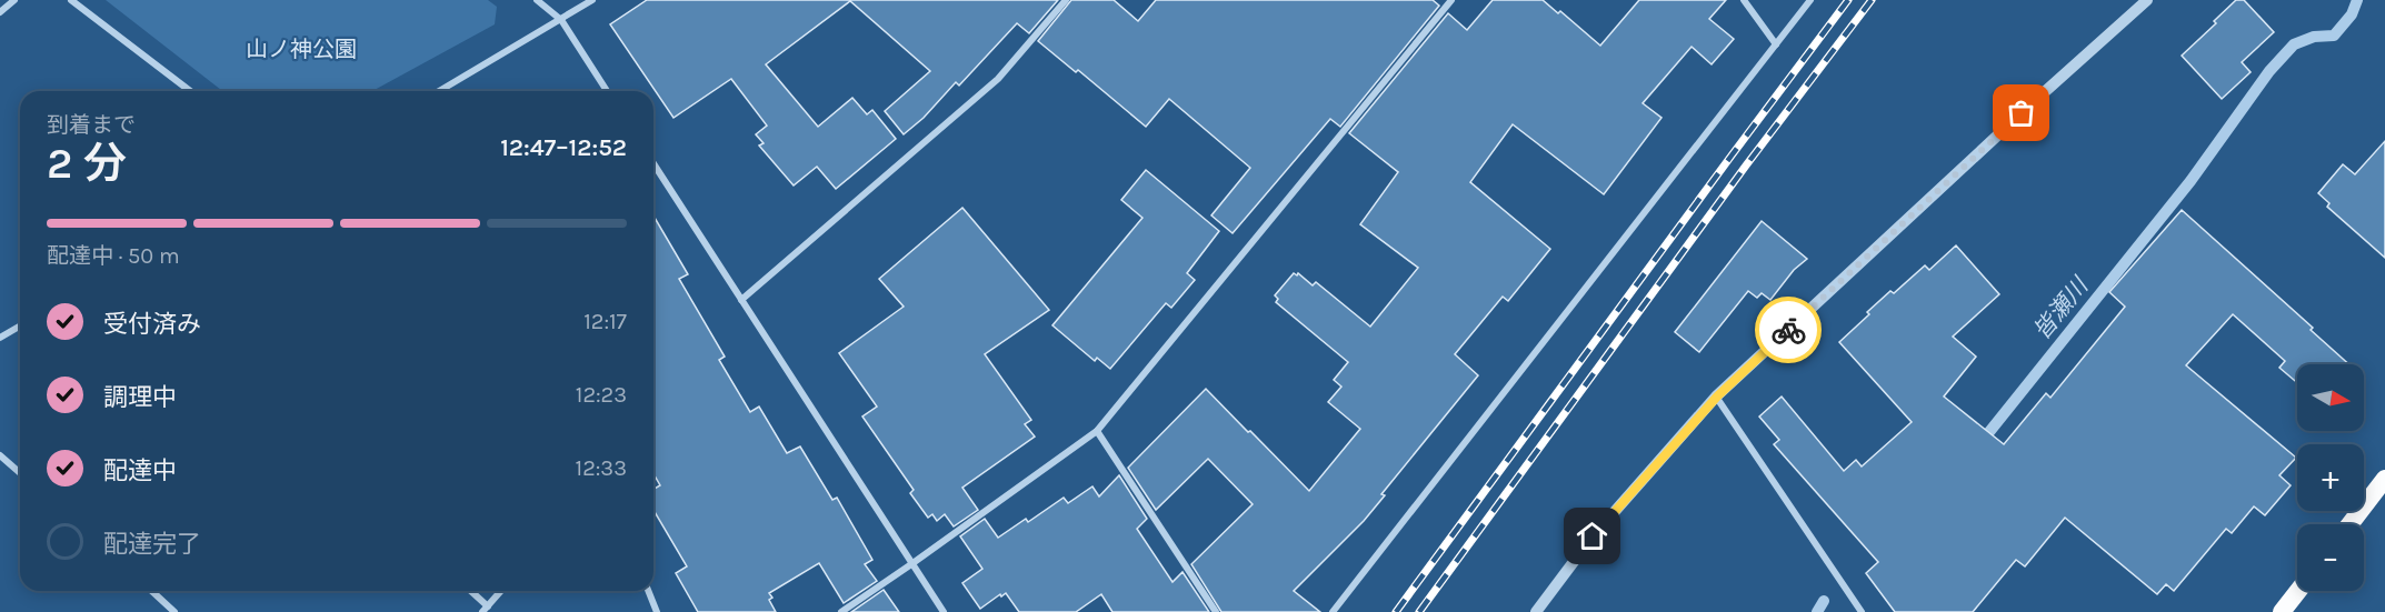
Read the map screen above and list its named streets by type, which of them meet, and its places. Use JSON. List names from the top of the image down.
{
  "water": ["皆瀬川"],
  "parks": ["山ノ神公園"],
  "north": "right",
  "page": {
    "heading": ["2 分", "到着まで", "12:47–12:52"],
    "bar": "配達中 · 50 m",
    "list": [
      ["受付済み", "12:17"],
      ["調理中", "12:23"],
      ["配達中", "12:33"],
      "配達完了"
    ],
    "map_buttons": ["+", "−"]
  }
}
